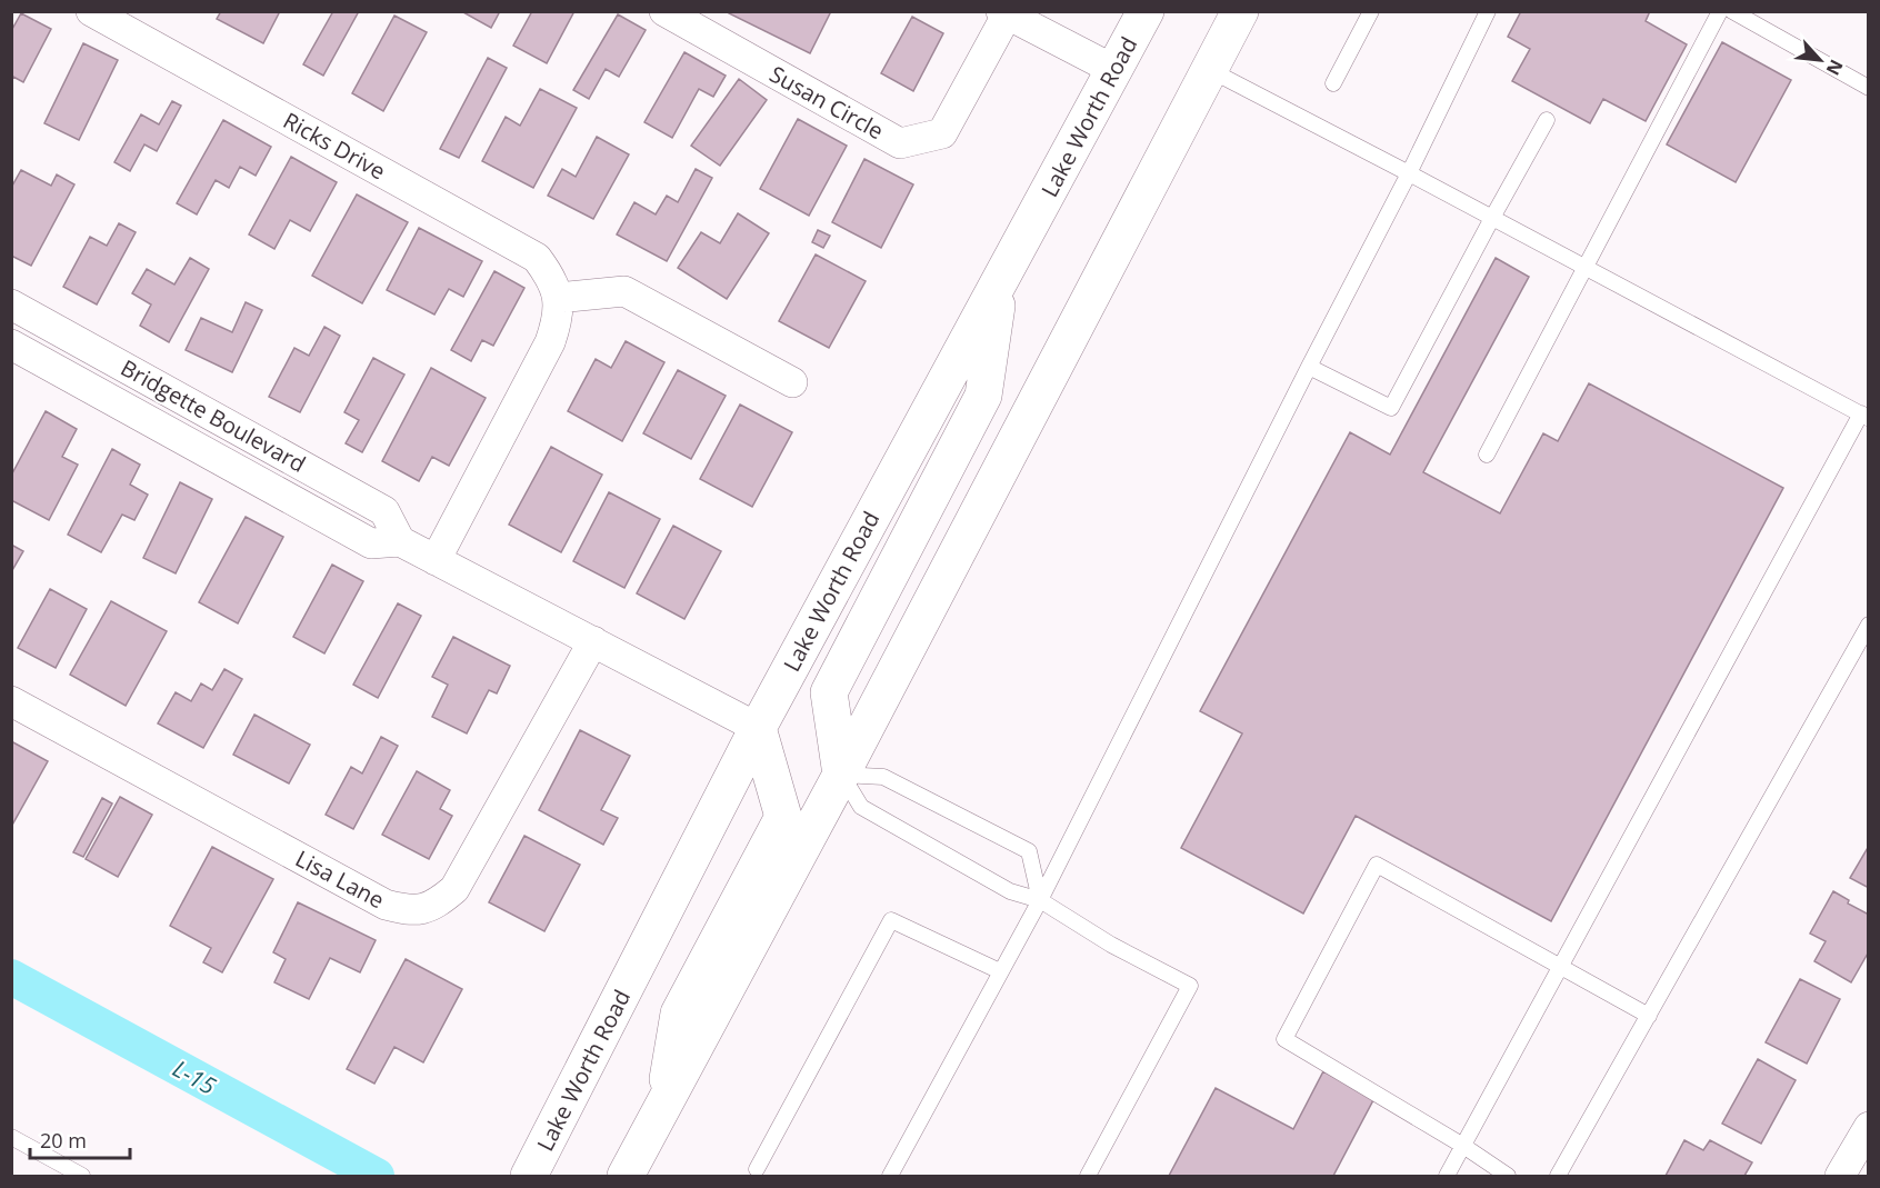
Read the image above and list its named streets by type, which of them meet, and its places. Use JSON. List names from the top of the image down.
{
  "streets": {
    "main road": ["Lake Worth Road"],
    "street": [
      "Susan Circle",
      "Ricks Drive",
      "Bridgette Boulevard",
      "Lisa Lane"
    ]
  },
  "crossings": [
    ["Lake Worth Road", "Bridgette Boulevard"],
    ["Ricks Drive", "Bridgette Boulevard"],
    ["Bridgette Boulevard", "Lisa Lane"]
  ],
  "water": ["L-15"],
  "scale_bar": "20 m",
  "north": "bottom right"
}
